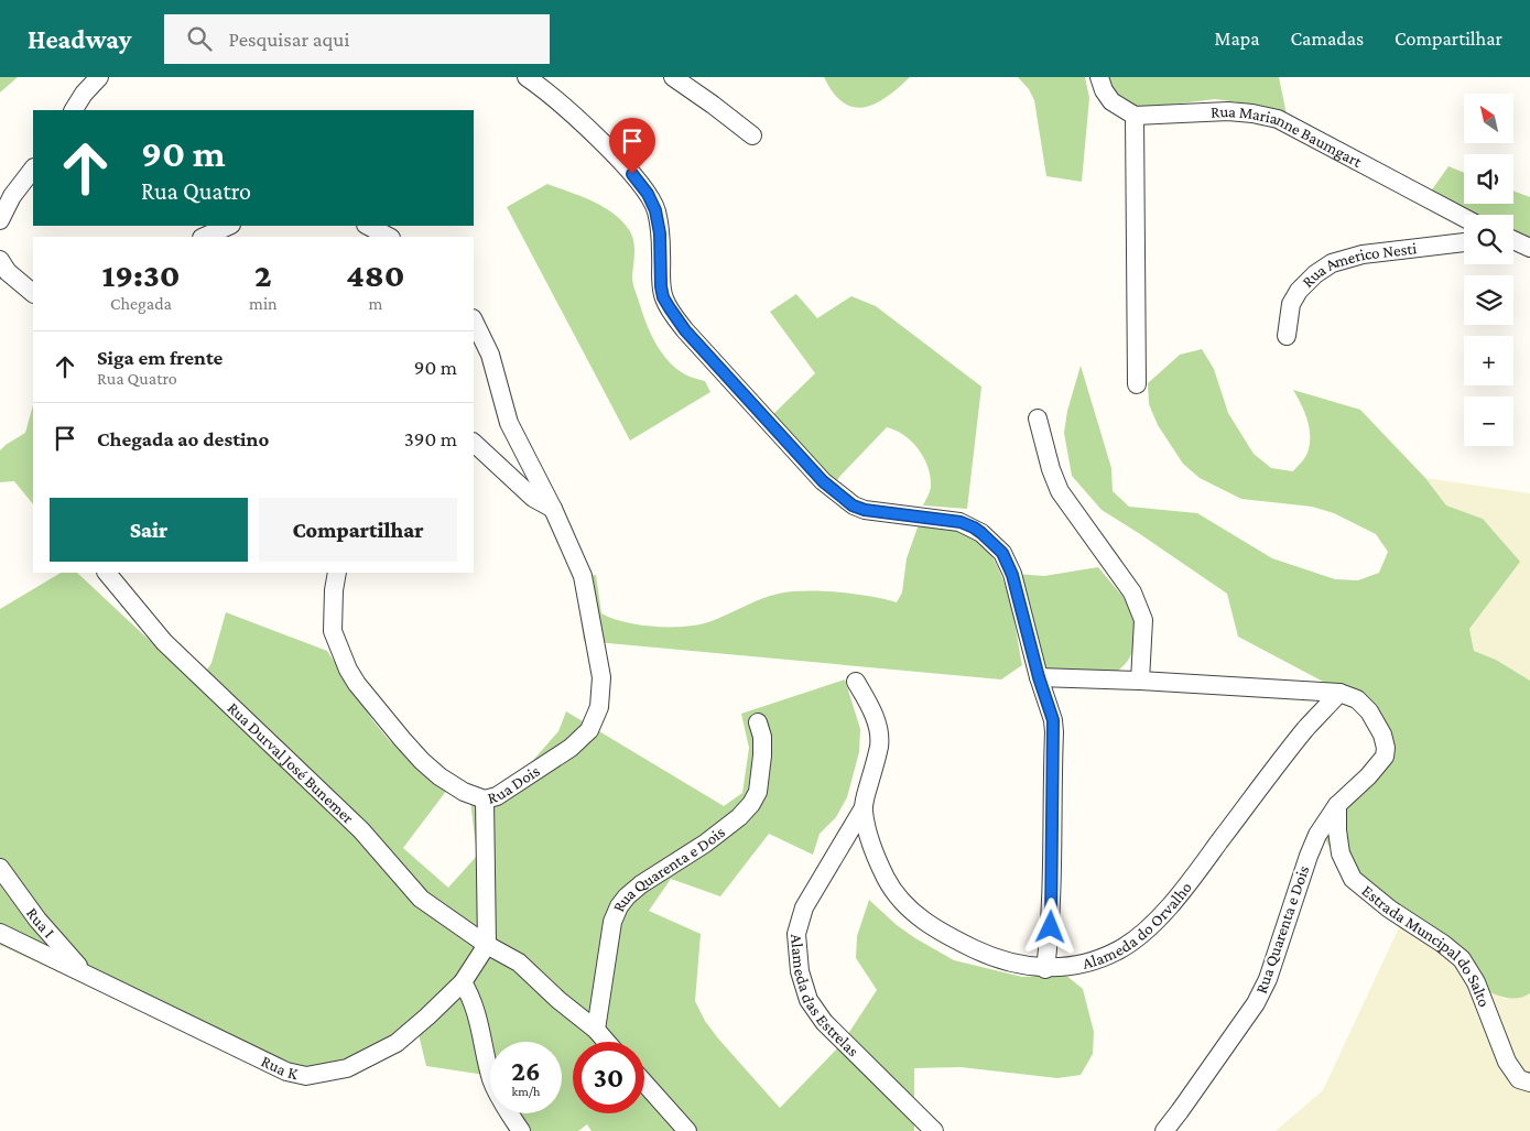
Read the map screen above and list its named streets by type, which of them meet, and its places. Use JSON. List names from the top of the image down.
{
  "streets": {
    "street": [
      "Rua Marianne Baumgart",
      "Rua Americo Nesti",
      "Rua Durval José Bunemer",
      "Rua Dois",
      "Rua Quarenta e Dois",
      "Alameda do Orvalho",
      "Rua I",
      "Estrada Muncipal do Salto",
      "Alameda das Estrelas",
      "Rua K"
    ]
  },
  "crossings": [
    ["Rua Durval José Bunemer", "Rua K"],
    ["Rua Quarenta e Dois", "Alameda do Orvalho"],
    ["Rua Quarenta e Dois", "Estrada Muncipal do Salto"],
    ["Alameda do Orvalho", "Alameda das Estrelas"],
    ["Rua I", "Rua K"]
  ],
  "north": "top left",
  "page": {
    "header": "Headway",
    "search": "Pesquisar aqui",
    "nav": ["Mapa", "Camadas", "Compartilhar"],
    "map_buttons": ["+", "−"],
    "turn": ["90 m", "Rua Quatro"],
    "eta": [
      "19:30",
      "Chegada",
      "2",
      "min",
      "480",
      "m"
    ],
    "list": [
      {
        "name": "Siga em frente",
        "note": "Rua Quatro",
        "value": "90 m"
      },
      {
        "name": "Chegada ao destino",
        "value": "390 m"
      }
    ],
    "buttons": ["Sair", "Compartilhar"],
    "speed": "26 km/h",
    "limit": "30"
  }
}
